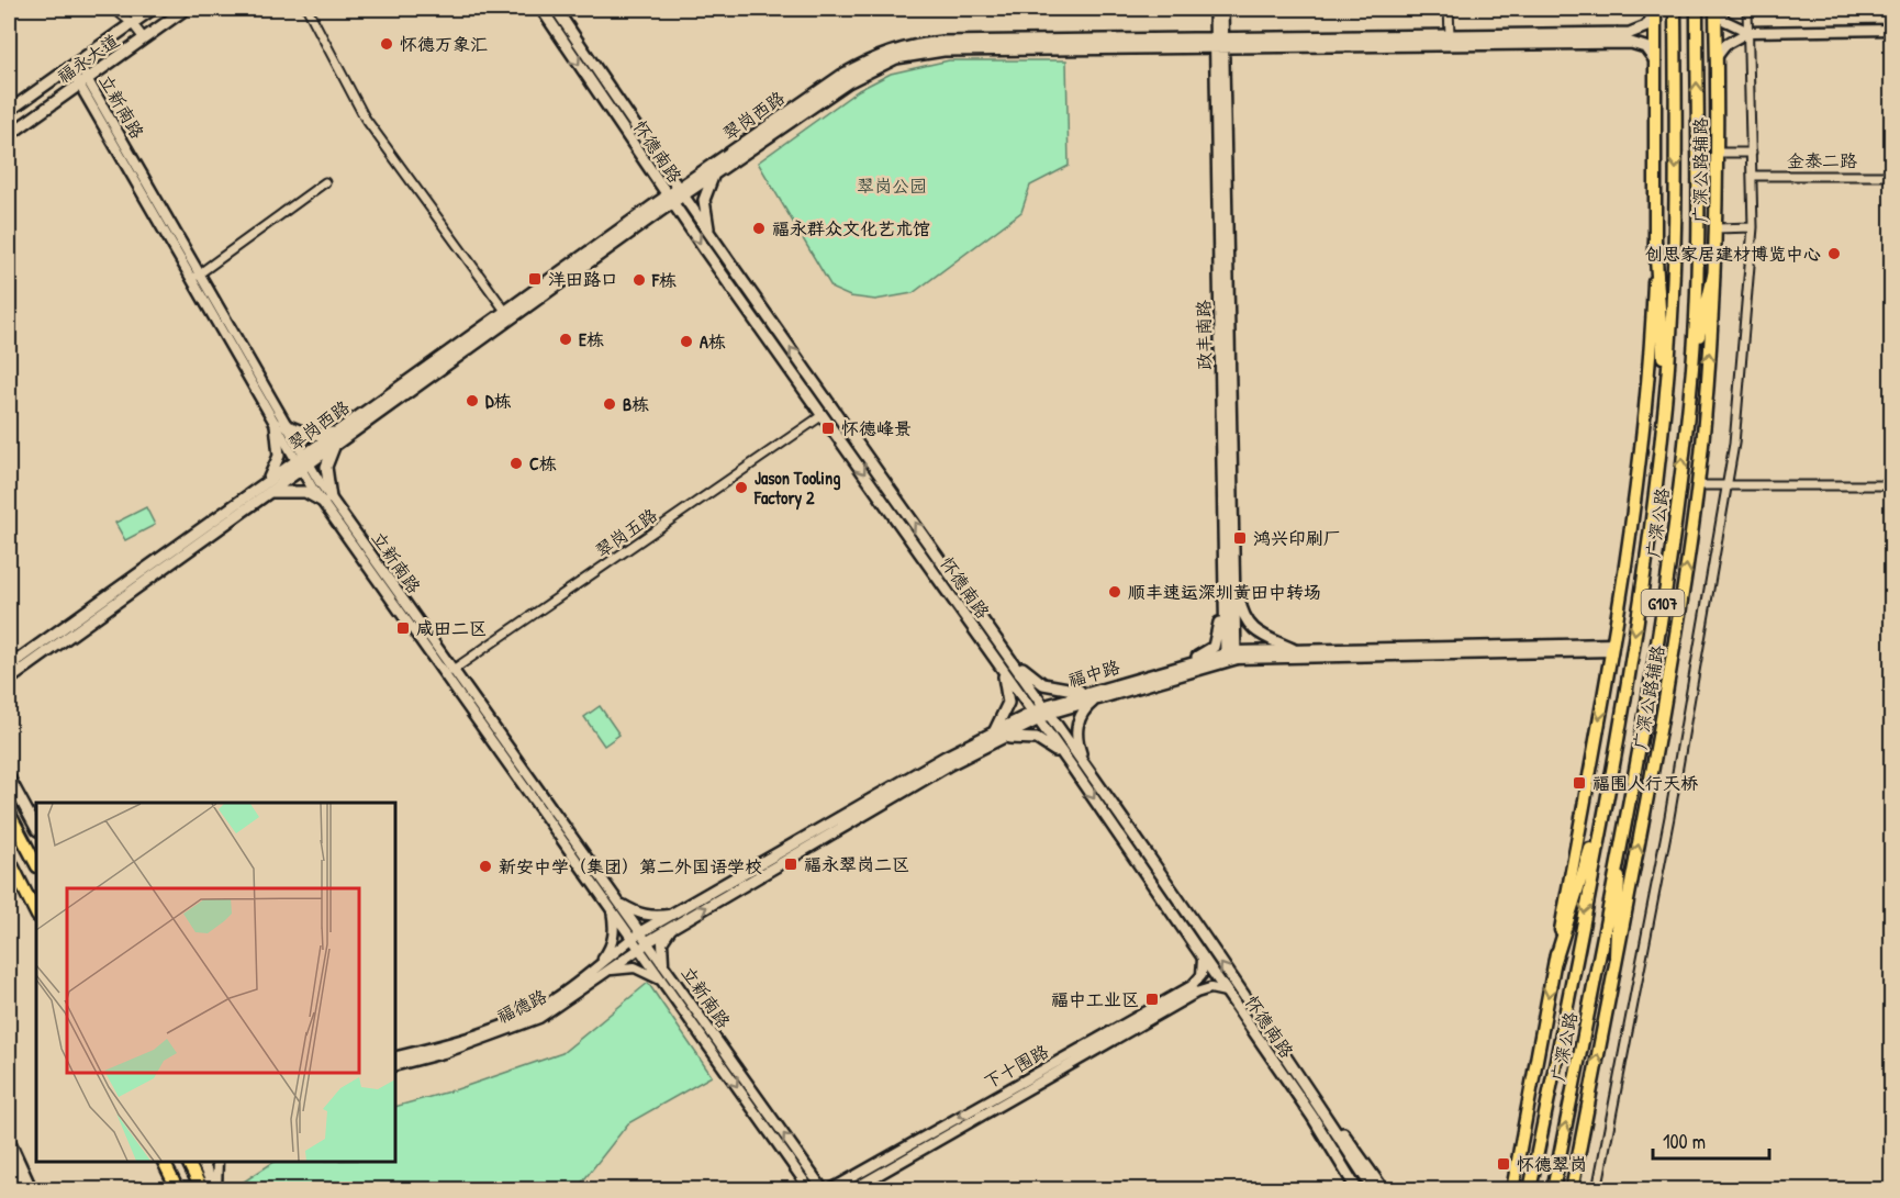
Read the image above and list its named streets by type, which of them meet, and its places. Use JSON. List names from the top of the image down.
{
  "streets": {
    "main road": [
      "福永大道",
      "翠岗西路",
      "怀德南路",
      "广深公路辅路",
      "政丰南路",
      "广深公路",
      "G107",
      "福中路"
    ],
    "street": [
      "立新南路",
      "金泰二路",
      "翠岗五路",
      "福德路",
      "下十围路"
    ]
  },
  "crossings": [
    ["福永大道", "立新南路"],
    ["立新南路", "翠岗西路"],
    ["立新南路", "翠岗五路"],
    ["立新南路", "福中路"],
    ["立新南路", "福德路"],
    ["翠岗西路", "怀德南路"],
    ["翠岗西路", "政丰南路"],
    ["怀德南路", "翠岗五路"],
    ["怀德南路", "福中路"],
    ["怀德南路", "下十围路"],
    ["政丰南路", "福中路"],
    ["福中路", "福德路"]
  ],
  "parks": ["翠岗公园"],
  "places": {
    "other": [
      "怀德万象汇",
      "福永群众文化艺术馆",
      "创思家居建材博览中心",
      "F栋",
      "E栋",
      "A栋",
      "D栋",
      "B栋",
      "C栋",
      "Jason Tooling Factory 2",
      "顺丰速运深圳黄田中转场",
      "新安中学（集团）第二外国语学校"
    ],
    "transit": [
      "洋田路口",
      "怀德峰景",
      "鸿兴印刷厂",
      "咸田二区",
      "福围人行天桥",
      "福永翠岗二区",
      "福中工业区",
      "怀德翠岗"
    ]
  },
  "scale_bar": "100 m"
}
